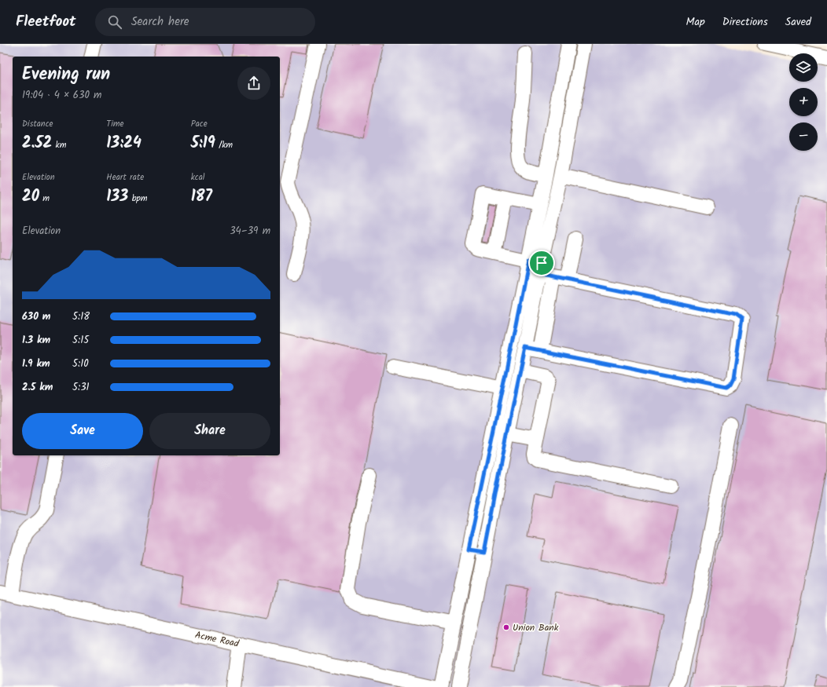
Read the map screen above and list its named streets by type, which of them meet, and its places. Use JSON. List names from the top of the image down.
{
  "streets": {
    "street": ["Acme Road"]
  },
  "places": ["Union Bank"],
  "page": {
    "header": "Fleetfoot",
    "search": "Search here",
    "nav": ["Map", "Directions", "Saved"],
    "map_buttons": ["+", "−"],
    "heading": ["Evening run", "19:04 · 4 × 630 m"],
    "stats": [
      ["Distance", "2.52 km"],
      ["Time", "13:24"],
      ["Pace", "5:19 /km"],
      ["Elevation", "20 m"],
      ["Heart rate", "133 bpm"],
      ["kcal", "187"]
    ],
    "chart": ["Elevation", "34–39 m"],
    "list": [
      {
        "name": "630 m",
        "note": "5:18"
      },
      {
        "name": "1.3 km",
        "note": "5:15"
      },
      {
        "name": "1.9 km",
        "note": "5:10"
      },
      {
        "name": "2.5 km",
        "note": "5:31"
      }
    ],
    "buttons": ["Save", "Share"]
  }
}
